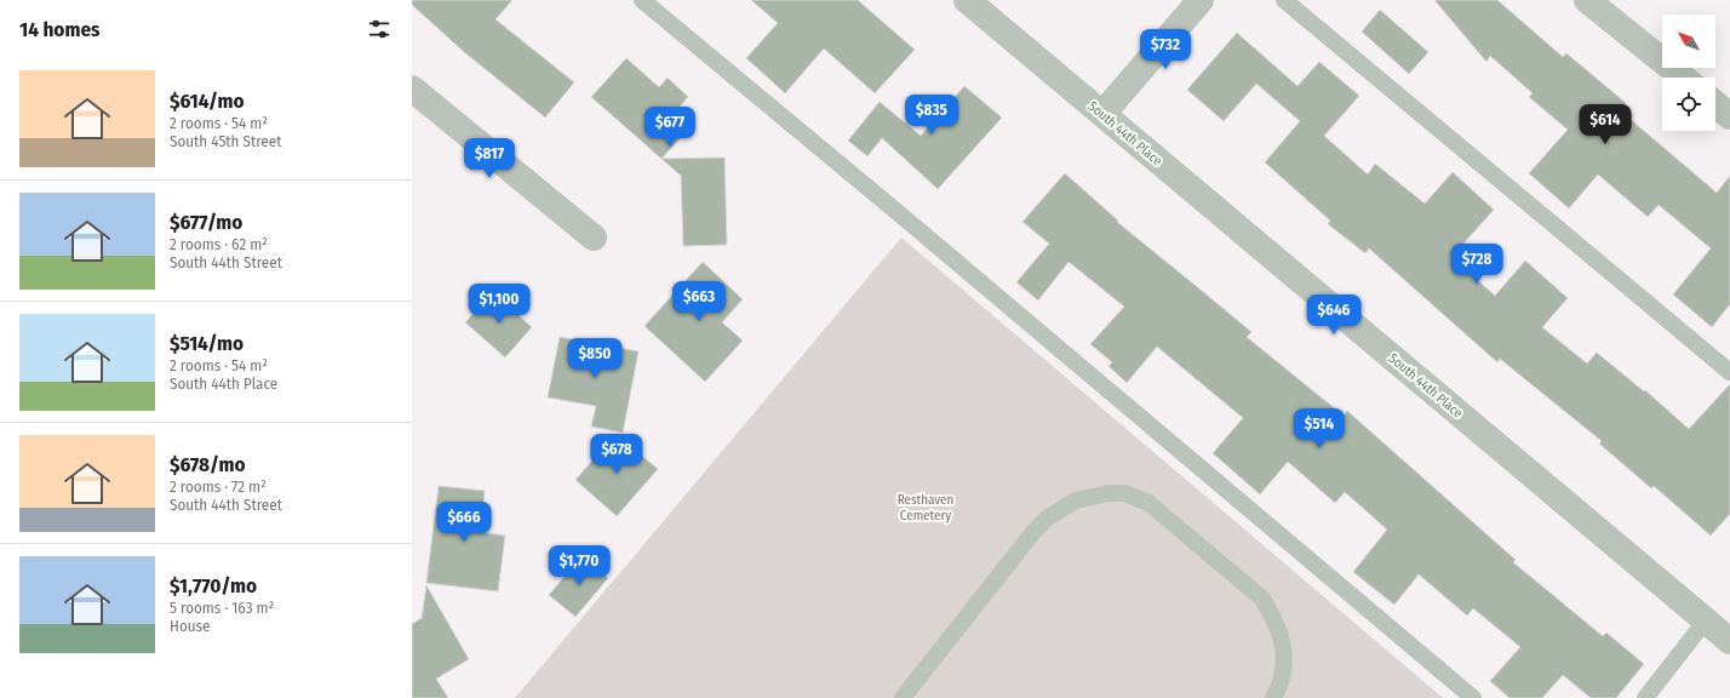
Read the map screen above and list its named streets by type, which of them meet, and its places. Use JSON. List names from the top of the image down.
{
  "streets": {
    "street": ["South 44th Place"]
  },
  "parks": ["Resthaven Cemetery"],
  "north": "top left",
  "page": {
    "heading": "14 homes",
    "price": [
      "$732",
      "$835",
      "$614",
      "$677",
      "$817",
      "$728",
      "$663",
      "$1,100",
      "$646",
      "$850",
      "$514",
      "$678",
      "$666",
      "$1,770"
    ],
    "list": [
      {
        "name": "$614/mo",
        "note": "2 rooms · 54 m² · South 45th Street"
      },
      {
        "name": "$677/mo",
        "note": "2 rooms · 62 m² · South 44th Street"
      },
      {
        "name": "$514/mo",
        "note": "2 rooms · 54 m² · South 44th Place"
      },
      {
        "name": "$678/mo",
        "note": "2 rooms · 72 m² · South 44th Street"
      },
      {
        "name": "$1,770/mo",
        "note": "5 rooms · 163 m² · House"
      }
    ]
  }
}
